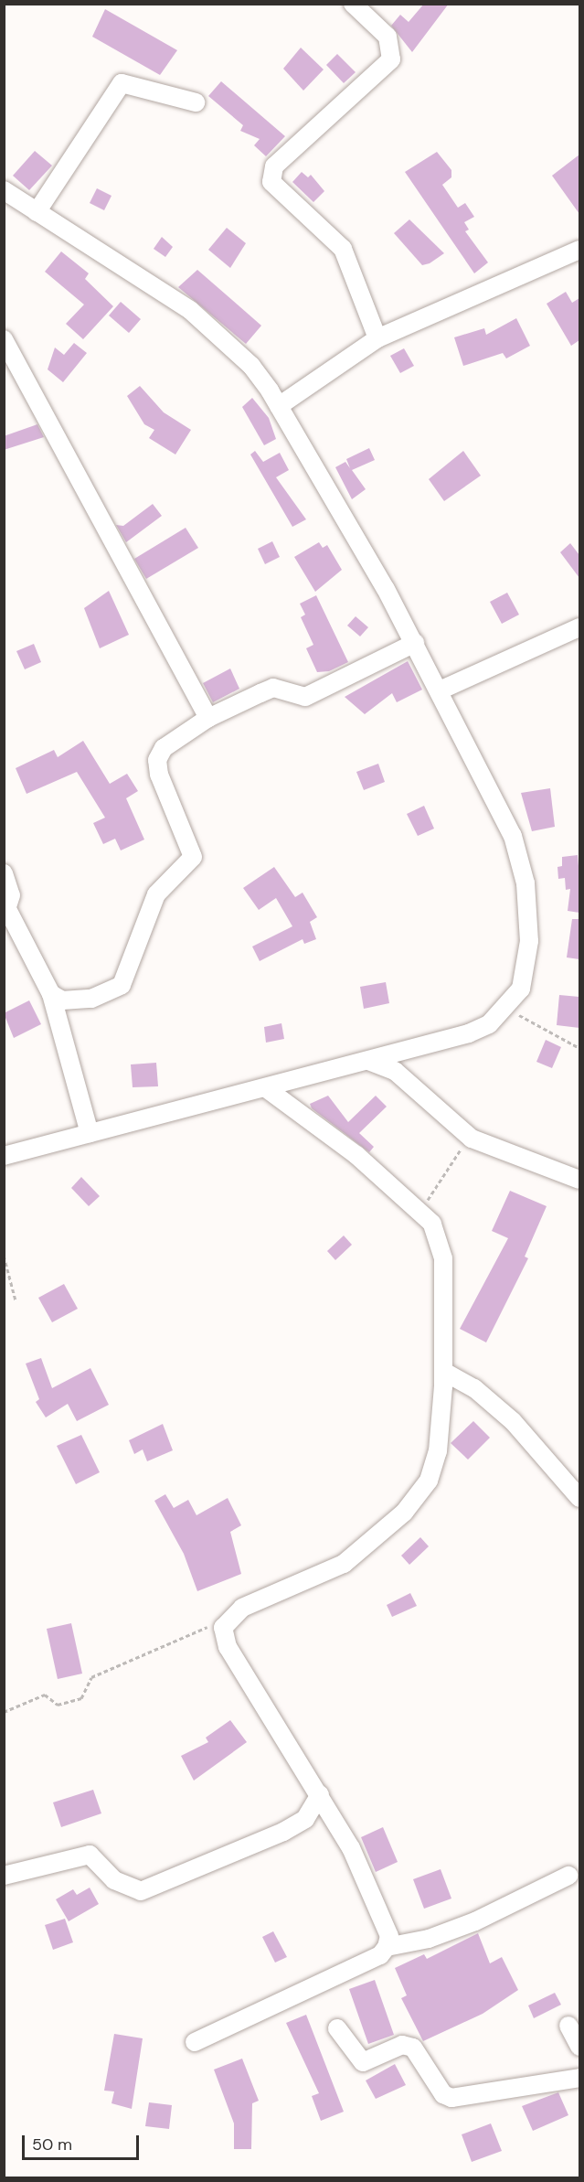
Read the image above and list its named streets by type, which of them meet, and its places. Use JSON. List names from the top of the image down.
{
  "scale_bar": "50 m"
}
